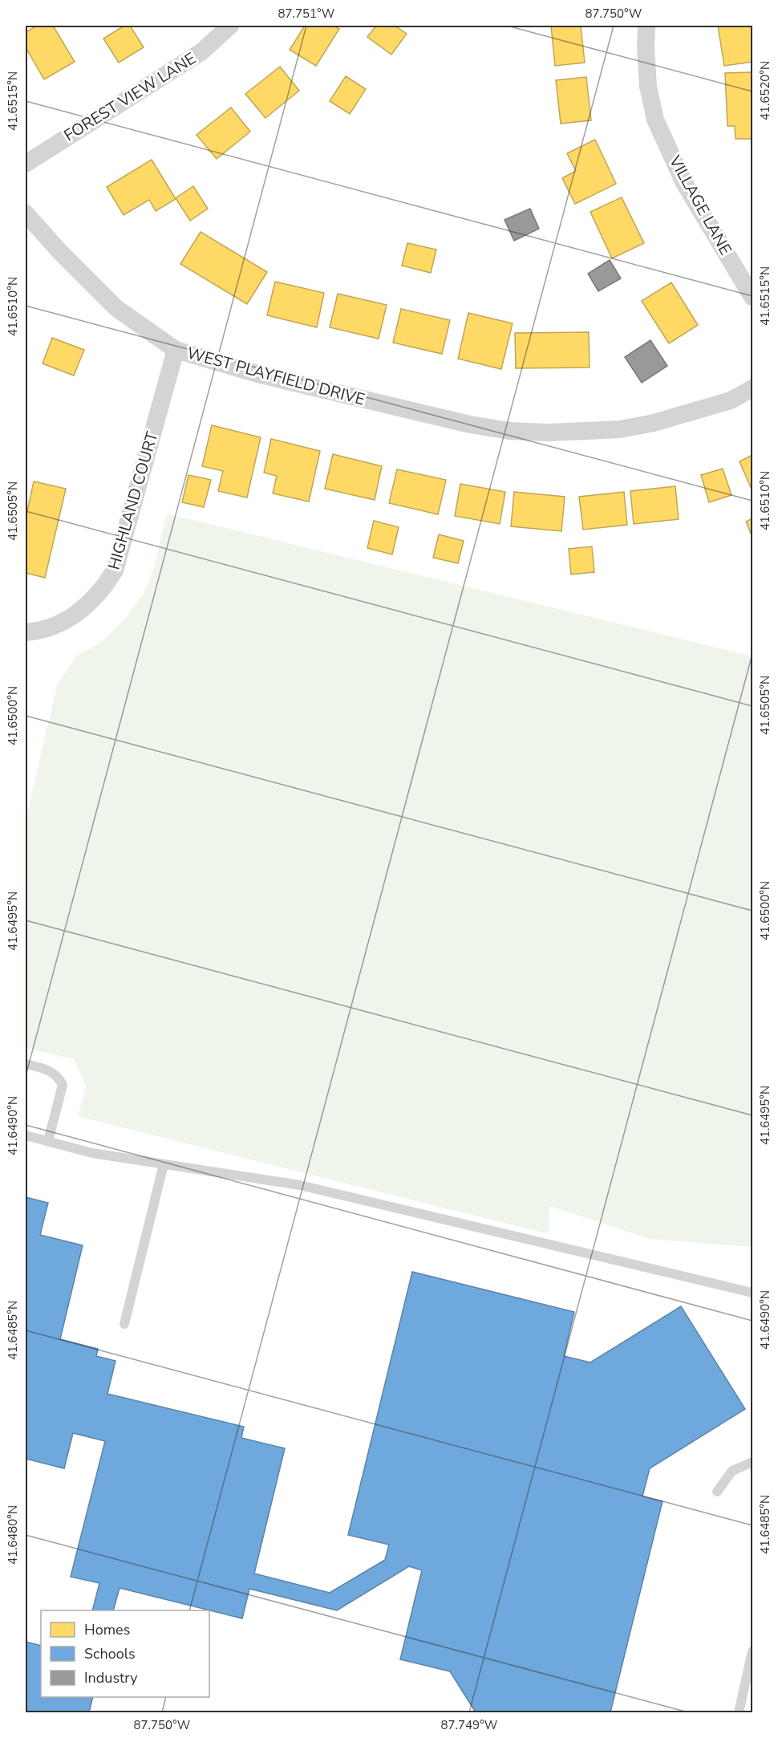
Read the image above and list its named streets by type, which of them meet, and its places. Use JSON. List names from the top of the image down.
{
  "streets": {
    "street": [
      "FOREST VIEW LANE",
      "VILLAGE LANE",
      "WEST PLAYFIELD DRIVE",
      "HIGHLAND COURT"
    ]
  },
  "crossings": [
    ["WEST PLAYFIELD DRIVE", "HIGHLAND COURT"]
  ],
  "legend": ["Homes", "Schools", "Industry"],
  "coordinates": [
    "87.751°W",
    "87.750°W",
    "41.6520°N",
    "41.6515°N",
    "41.6510°N",
    "41.6505°N",
    "41.6500°N",
    "41.6495°N",
    "41.6490°N",
    "41.6485°N",
    "41.6480°N",
    "87.749°W"
  ]
}
